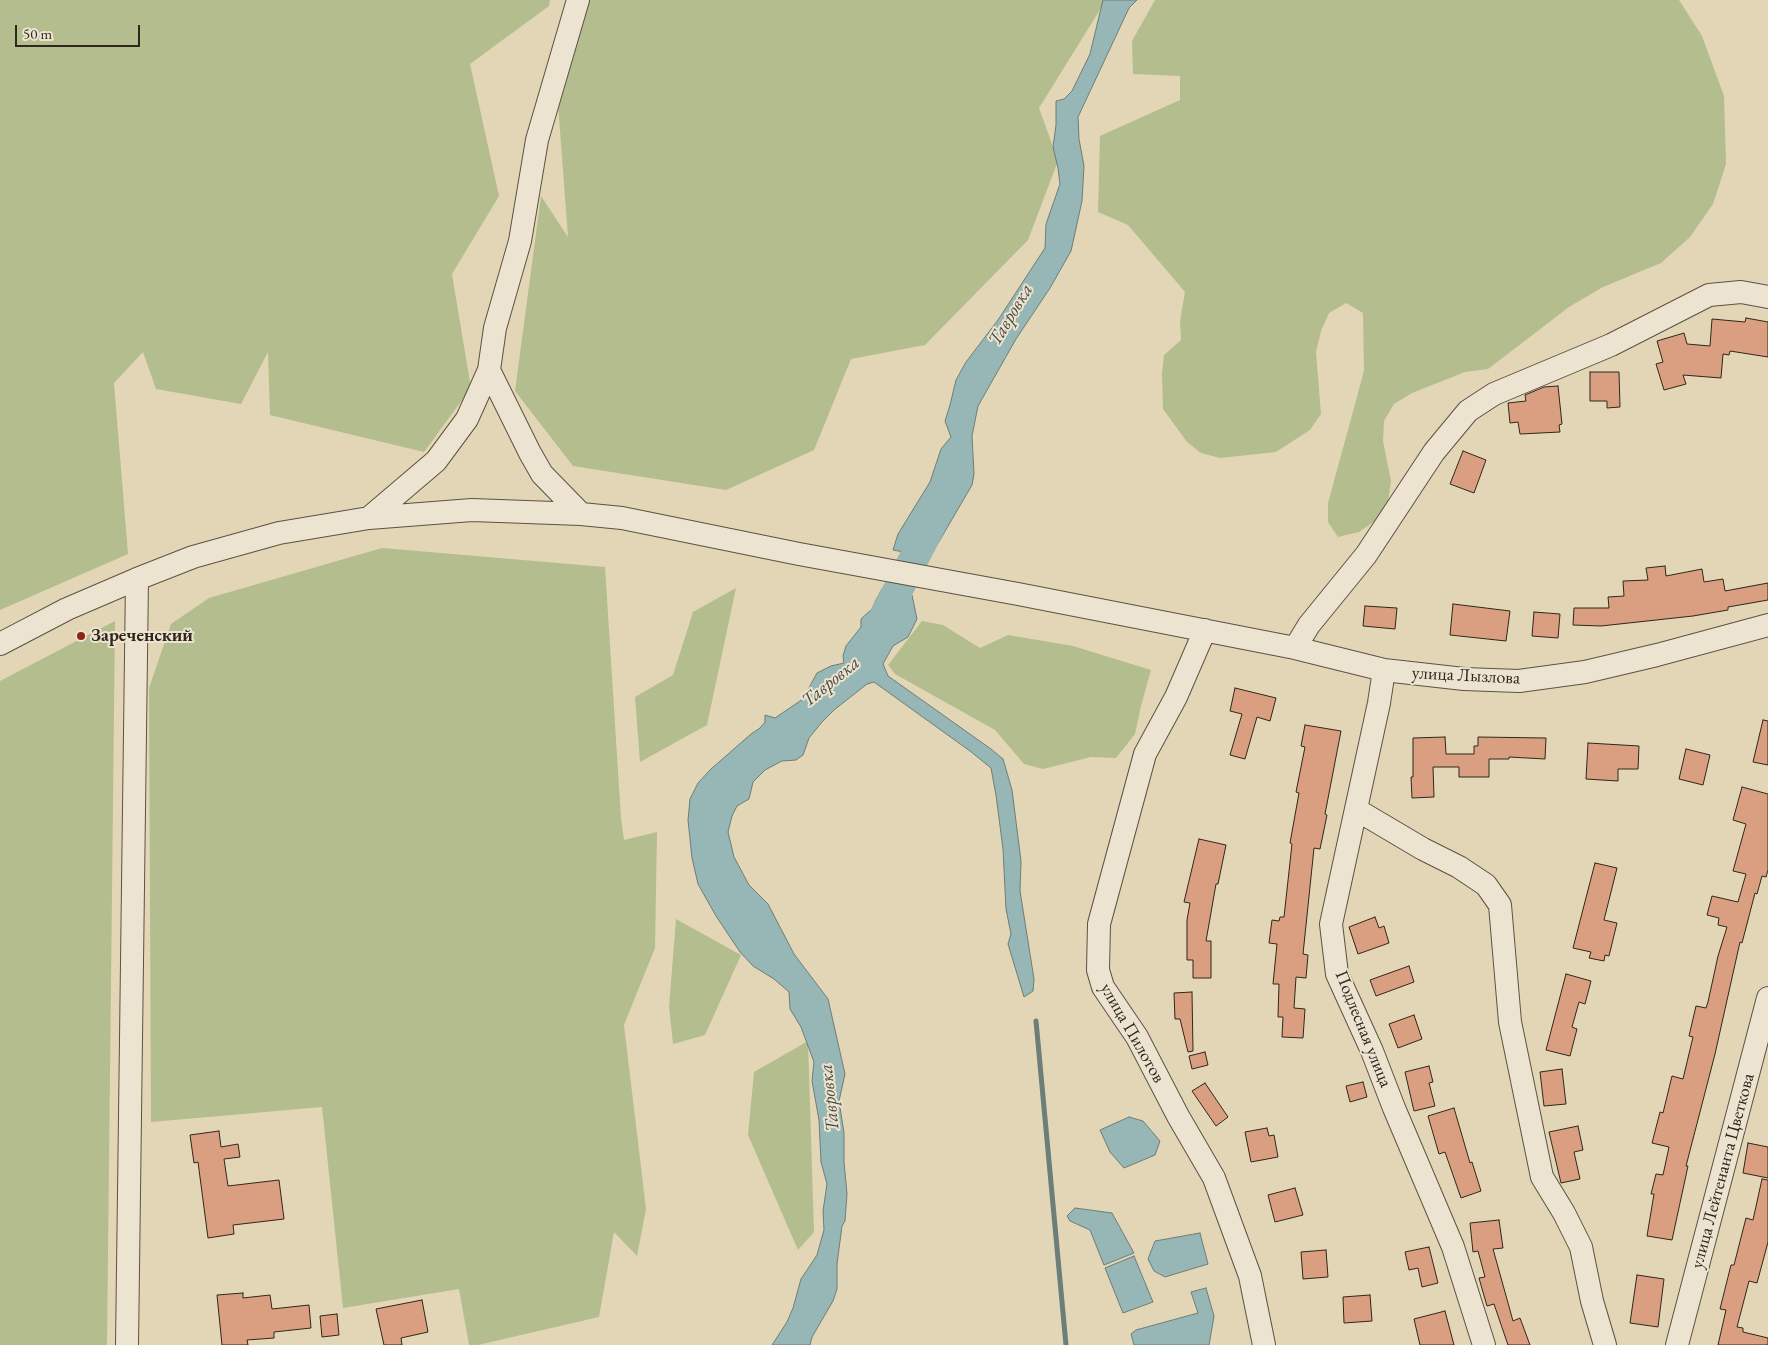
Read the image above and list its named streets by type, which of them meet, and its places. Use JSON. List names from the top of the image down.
{
  "streets": {
    "street": [
      "улица Лызлова",
      "Подлесная улица",
      "улица Пилотов",
      "улица Лейтенанта Цветкова"
    ]
  },
  "crossings": [
    ["улица Лызлова", "Подлесная улица"],
    ["улица Лызлова", "улица Пилотов"]
  ],
  "water": ["Тавровка"],
  "places": ["Зареченский"],
  "scale_bar": "50 m"
}
